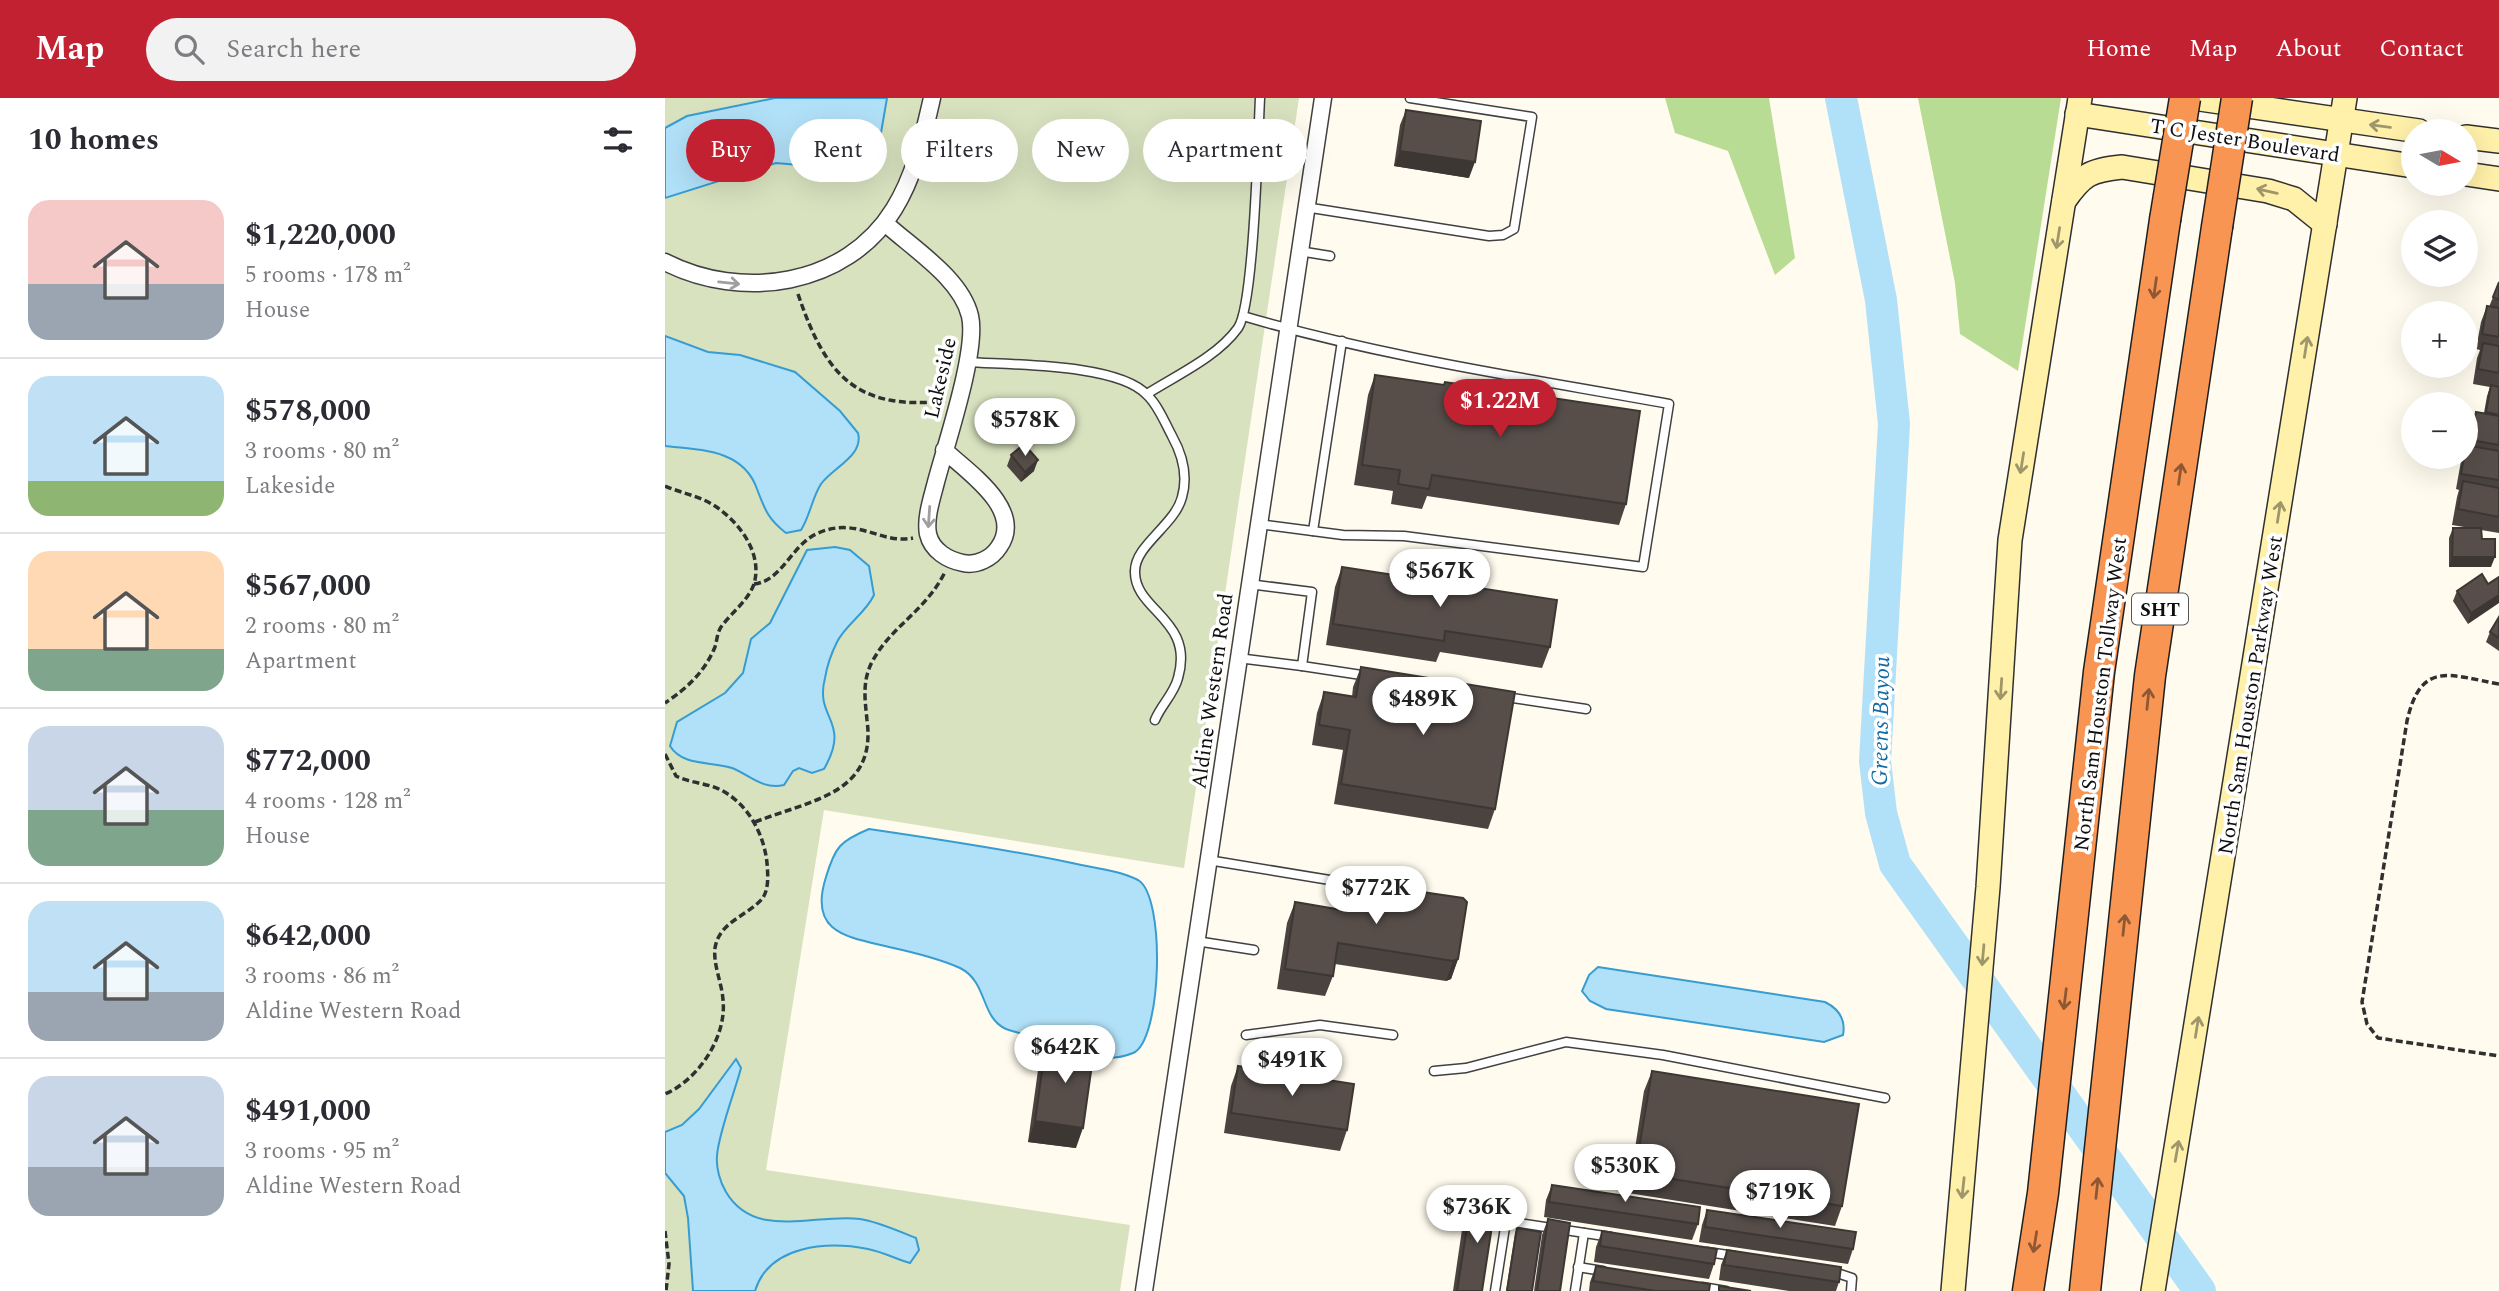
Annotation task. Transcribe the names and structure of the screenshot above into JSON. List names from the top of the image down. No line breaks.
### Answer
{"streets":{"highway":["SHT","North Sam Houston Tollway West"],"main road":["T C Jester Boulevard","North Sam Houston Parkway West"],"street":["Lakeside","Aldine Western Road"]},"crossings":[["T C Jester Boulevard","North Sam Houston Parkway West"]],"one_way":["North Sam Houston Parkway West"],"water":["Greens Bayou"],"north":"right","page":{"header":"Map","search":"Search here","nav":["Home","Map","About","Contact"],"heading":"10 homes","map_buttons":["+","−"],"chip":["Buy","Rent","Filters","New","Apartment"],"list":[{"name":"$1,220,000","note":"5 rooms · 178 m² · House"},{"name":"$578,000","note":"3 rooms · 80 m² · Lakeside"},{"name":"$567,000","note":"2 rooms · 80 m² · Apartment"},{"name":"$772,000","note":"4 rooms · 128 m² · House"},{"name":"$642,000","note":"3 rooms · 86 m² · Aldine Western Road"},{"name":"$491,000","note":"3 rooms · 95 m² · Aldine Western Road"}],"price":["$1.22M","$578K","$567K","$489K","$772K","$642K","$491K","$530K","$719K","$736K"]}}
